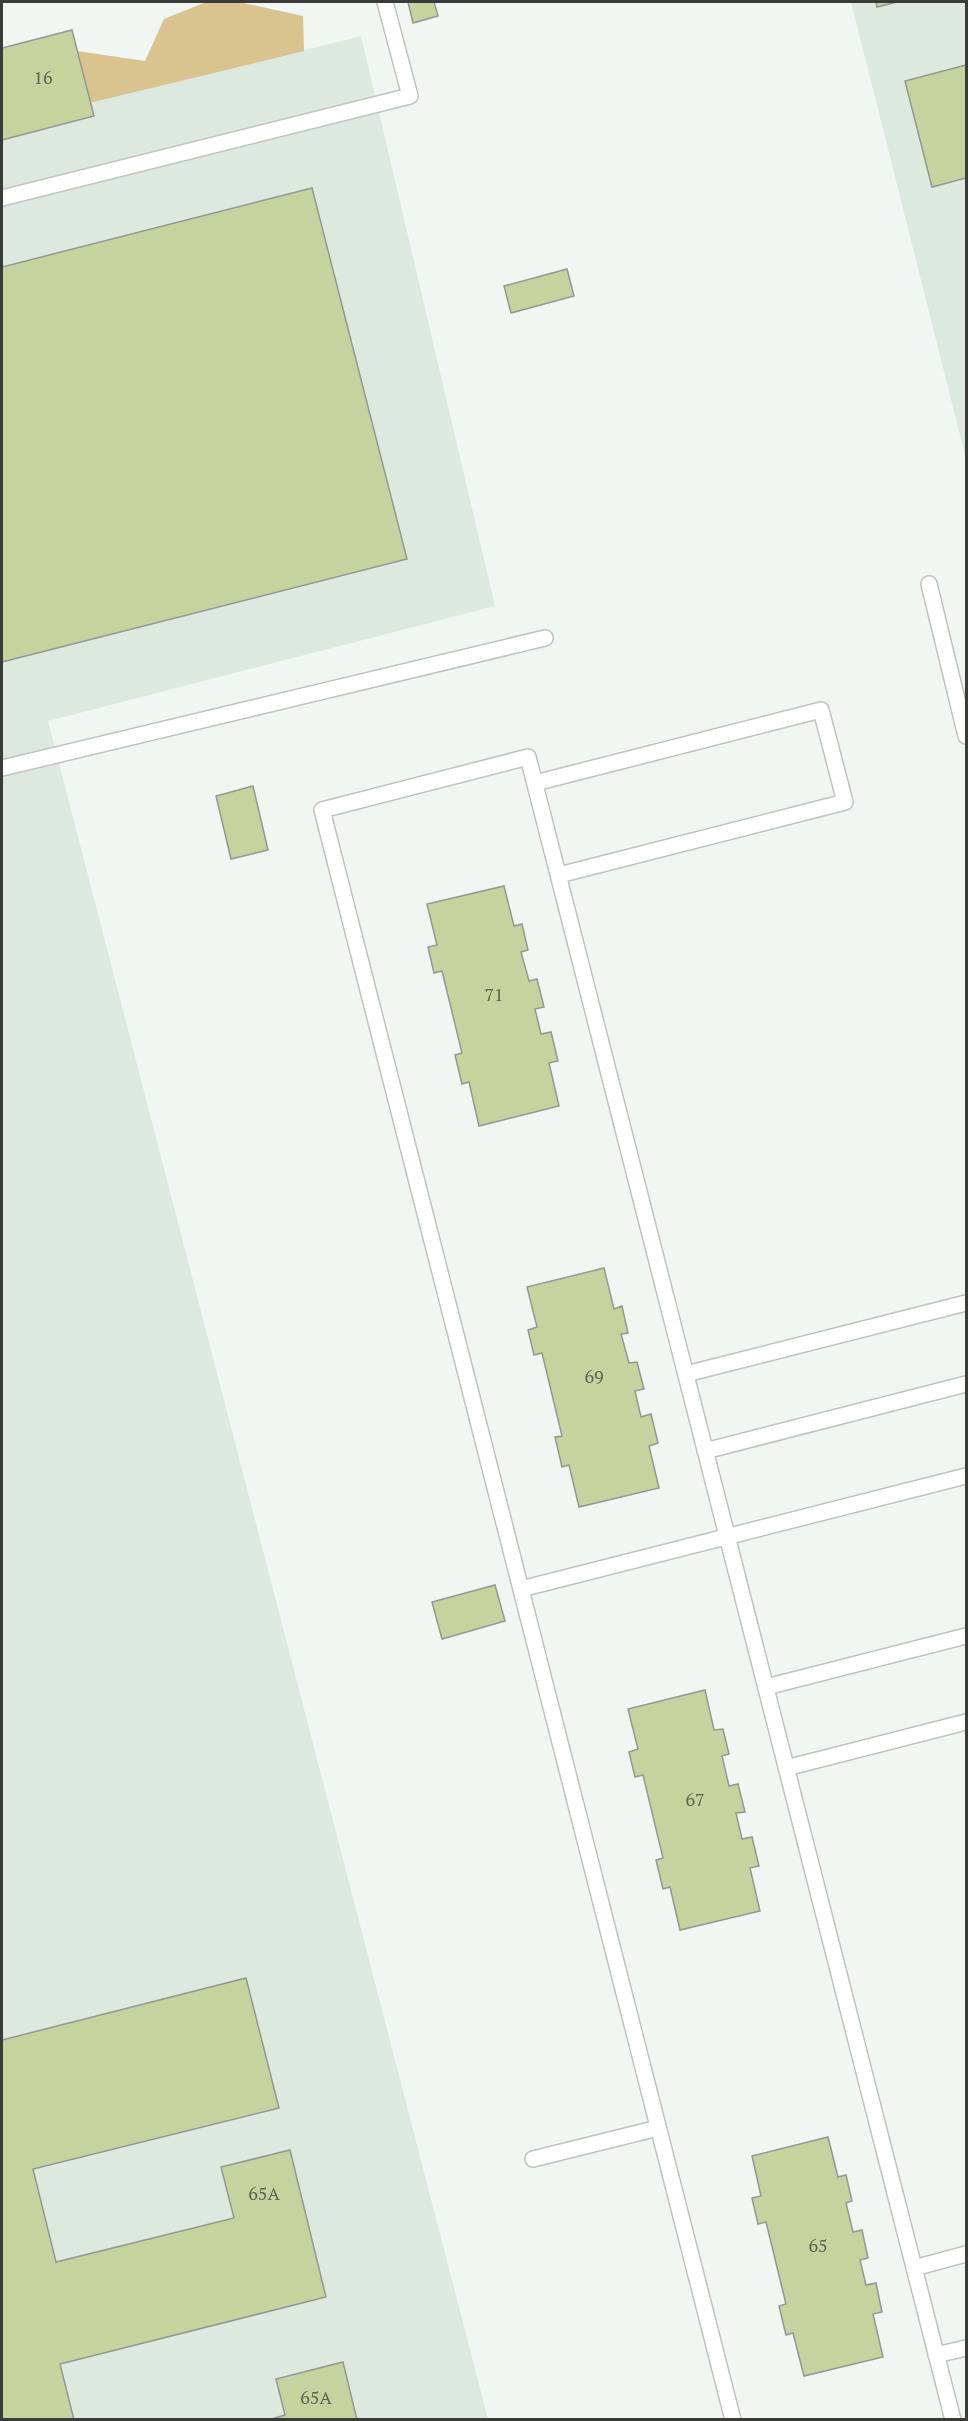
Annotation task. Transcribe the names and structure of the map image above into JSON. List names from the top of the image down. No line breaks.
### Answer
{"house_numbers":["16","71","69","67","65А","65","65А"]}
